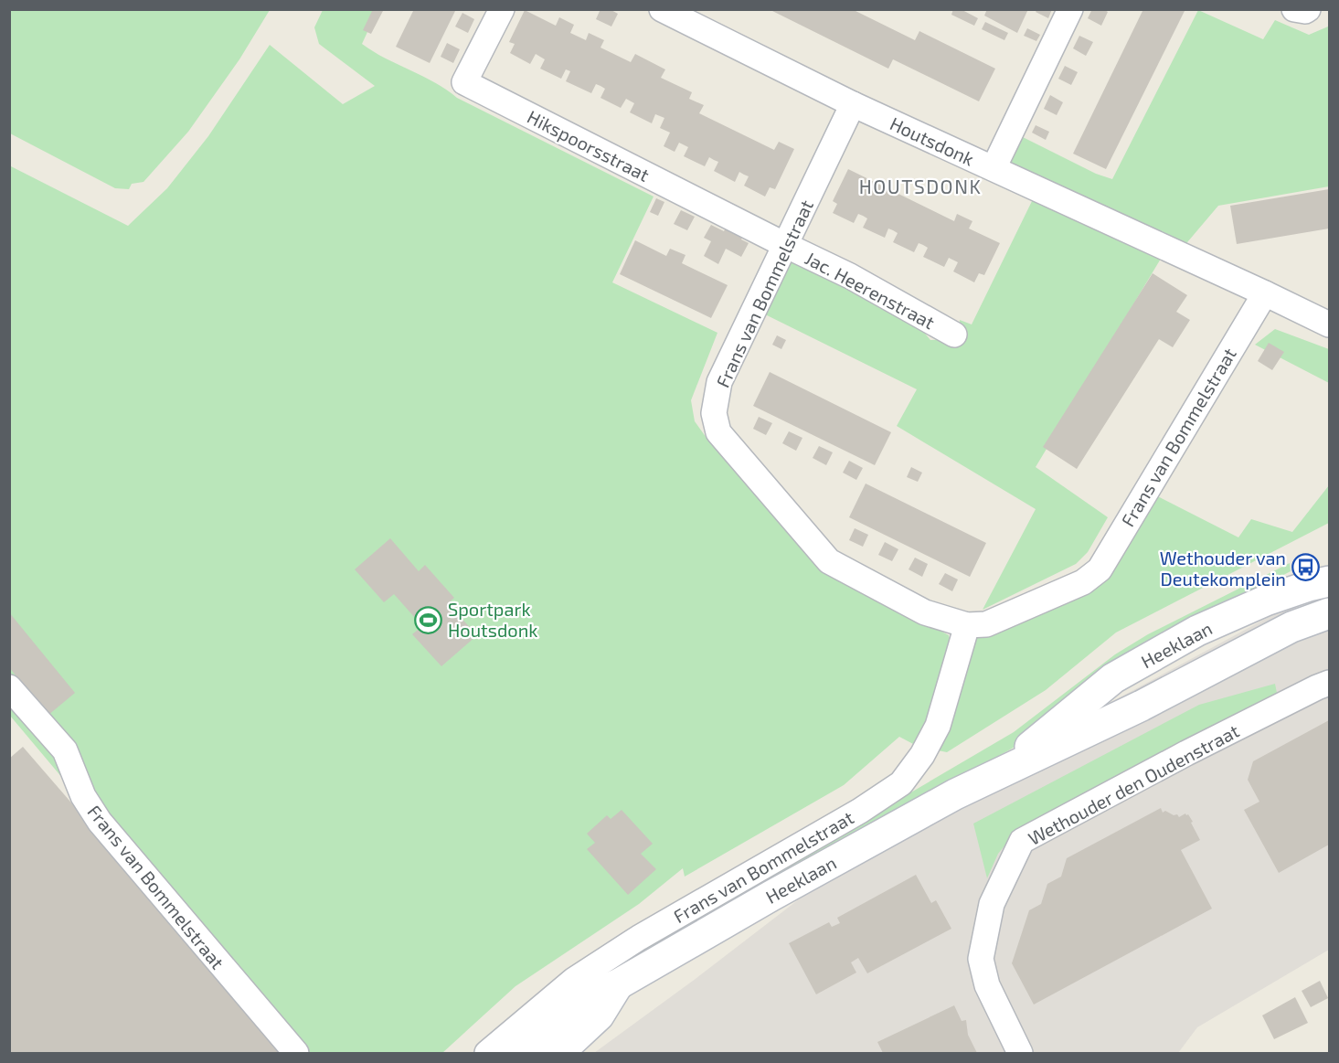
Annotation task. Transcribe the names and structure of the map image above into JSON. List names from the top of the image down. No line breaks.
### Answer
{"streets":{"main road":["Heeklaan"],"street":["Houtsdonk","Hikspoorsstraat","Jac. Heerenstraat","Frans van Bommelstraat","Wethouder den Oudenstraat"]},"crossings":[["Houtsdonk","Frans van Bommelstraat"],["Hikspoorsstraat","Jac. Heerenstraat"],["Hikspoorsstraat","Frans van Bommelstraat"],["Jac. Heerenstraat","Frans van Bommelstraat"]],"districts":["HOUTSDONK"],"places":{"bus stop":["Wethouder van Deutekomplein"],"sports":["Sportpark Houtsdonk"]}}
